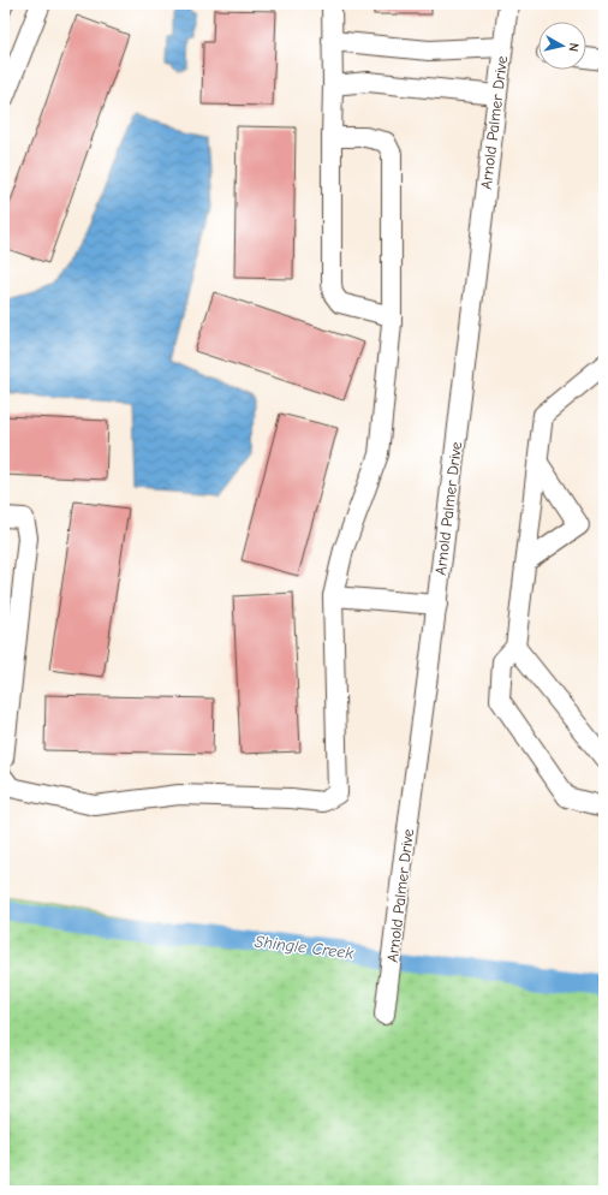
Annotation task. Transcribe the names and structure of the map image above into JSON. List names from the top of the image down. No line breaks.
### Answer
{"streets":{"street":["Arnold Palmer Drive"]},"water":["Shingle Creek"],"north":"right"}
